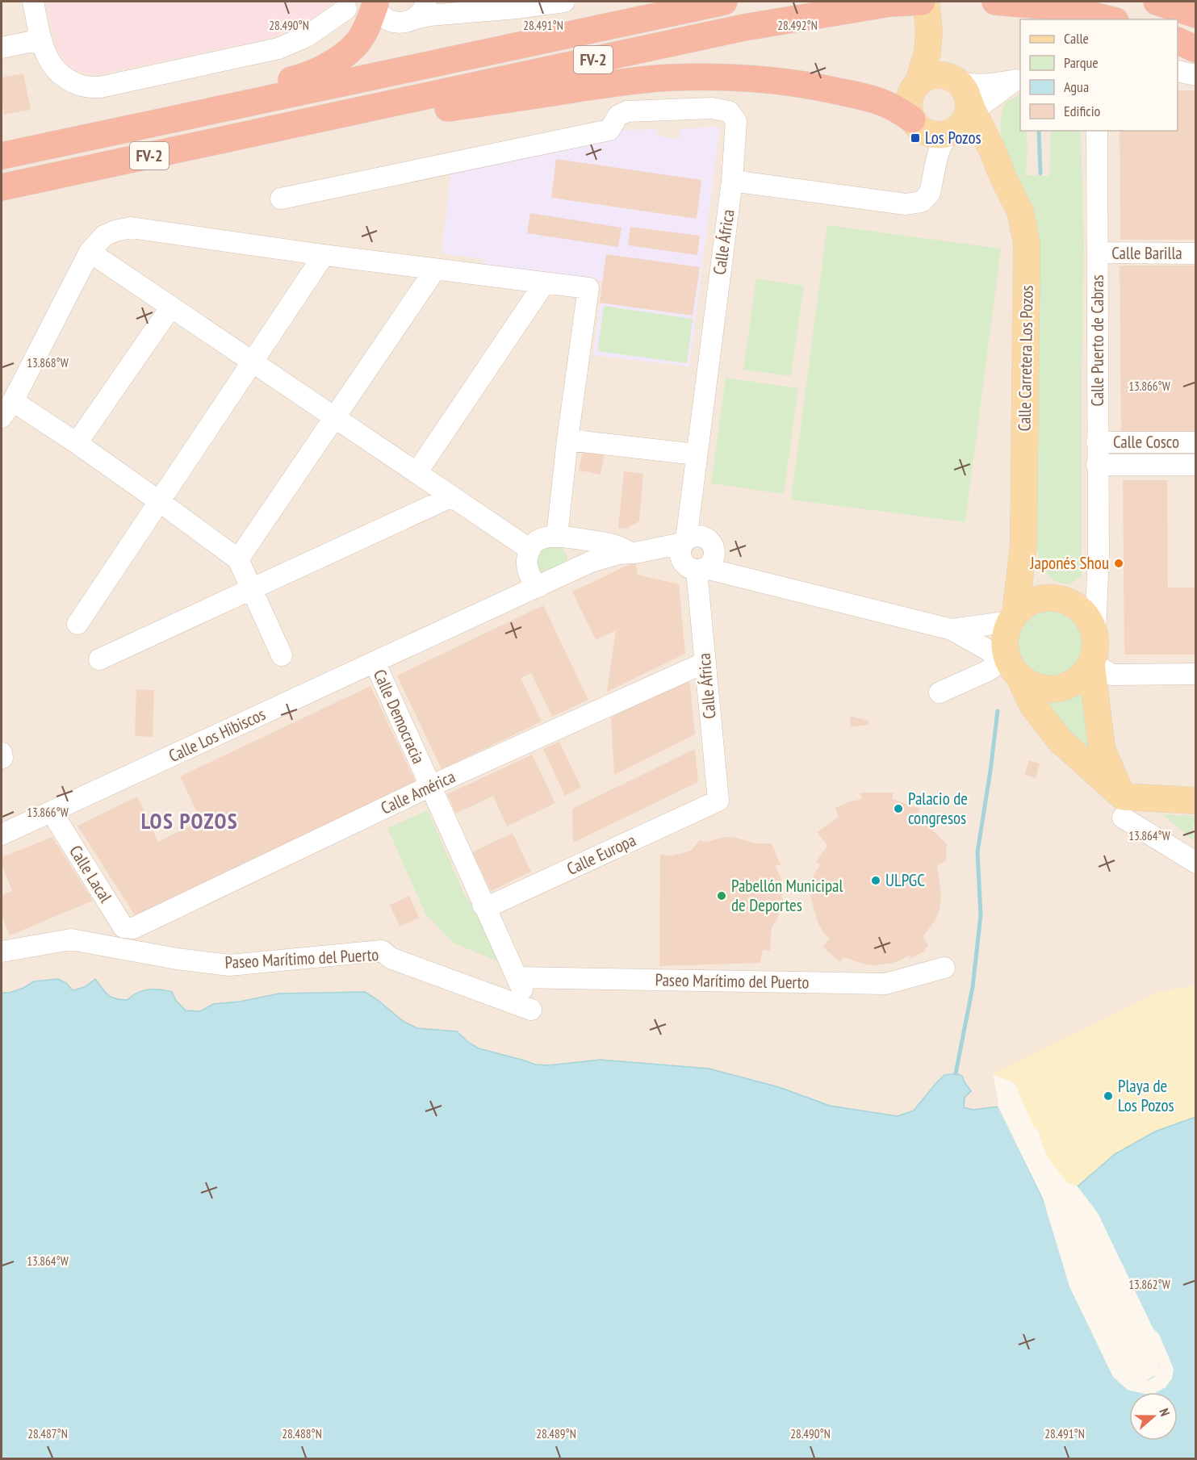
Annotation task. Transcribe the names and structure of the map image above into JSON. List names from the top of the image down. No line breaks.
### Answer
{"streets":{"highway":["FV-2"],"main road":["Calle Carretera Los Pozos"],"street":["Calle África","Calle Barilla","Calle Puerto de Cabras","Calle Cosco","Calle Democracia","Calle Los Hibiscos","Calle América","Calle Europa","Calle Lacal","Paseo Marítimo del Puerto"]},"crossings":[["Calle África","Calle América"],["Calle África","Calle Europa"],["Calle Barilla","Calle Puerto de Cabras"],["Calle Puerto de Cabras","Calle Carretera Los Pozos"],["Calle Puerto de Cabras","Calle Cosco"],["Calle Democracia","Calle Los Hibiscos"],["Calle Democracia","Calle América"],["Calle Democracia","Calle Europa"],["Calle Democracia","Paseo Marítimo del Puerto"],["Calle Los Hibiscos","Calle Lacal"],["Calle América","Calle Lacal"],["Calle Europa","Paseo Marítimo del Puerto"]],"districts":["LOS POZOS"],"places":{"transit":["Los Pozos"],"other":["Japonés Shou","Palacio de congresos","ULPGC","Pabellón Municipal de Deportes","Playa de Los Pozos"]},"legend":["Calle","Parque","Agua","Edificio"],"north":"right","coordinates":["28.490°N","28.491°N","28.492°N","13.868°W","13.866°W","13.864°W","13.862°W","28.487°N","28.488°N","28.489°N"]}
